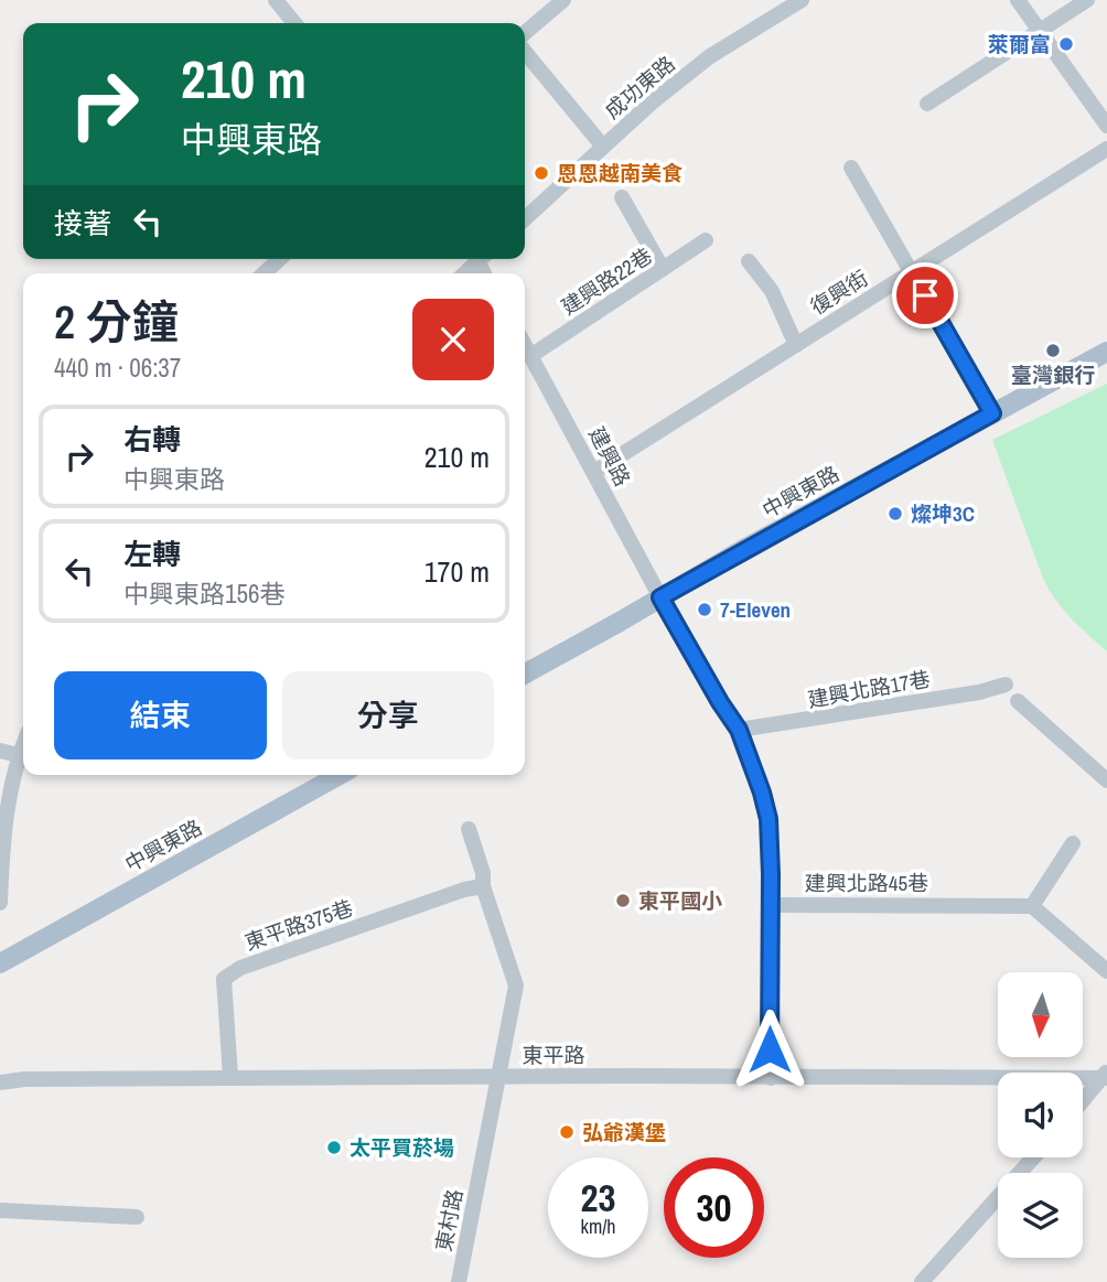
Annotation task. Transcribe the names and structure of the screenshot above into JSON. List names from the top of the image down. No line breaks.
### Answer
{"streets":{"main road":["中興東路"],"street":["成功東路","建興路22巷","復興街","建興路","建興北路17巷","建興北路45巷","東平路375巷","東平路","東村路"]},"crossings":[["建興路22巷","建興路"],["復興街","建興路"],["建興路","中興東路"],["建興路","建興北路17巷"],["建興路","建興北路45巷"],["建興路","東平路"],["東平路375巷","東平路"],["東平路","東村路"]],"places":["萊爾富","恩恩越南美食","臺灣銀行","燦坤3C","7-Eleven","東平國小","弘爺漢堡","太平買菸場"],"north":"bottom","page":{"turn":["210 m","中興東路"],"then":"接著","heading":["2 分鐘","440 m · 06:37"],"list":[{"name":"右轉","note":"中興東路","value":"210 m"},{"name":"左轉","note":"中興東路156巷","value":"170 m"}],"buttons":["結束","分享"],"speed":"23 km/h","limit":"30"}}
